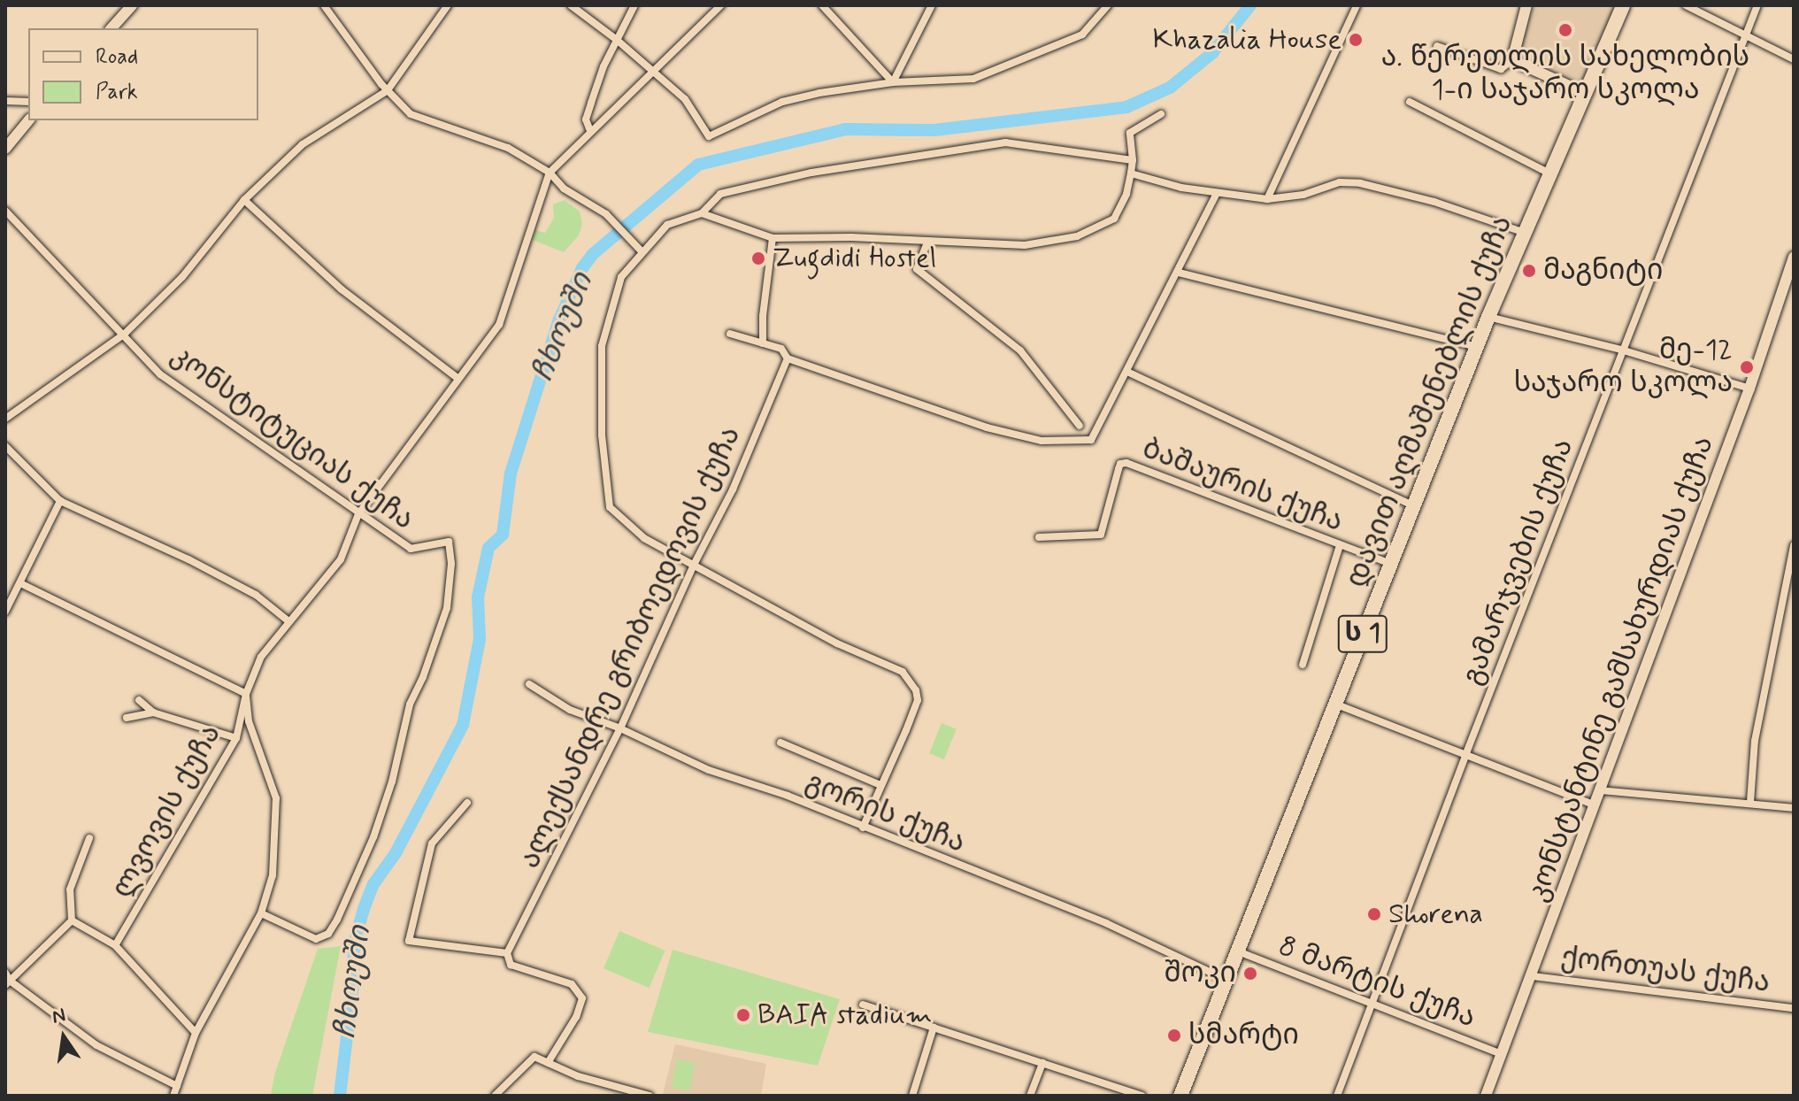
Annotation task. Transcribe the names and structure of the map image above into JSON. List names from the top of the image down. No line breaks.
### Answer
{"streets":{"highway":["დავით აღმაშენებლის ქუჩა","ს 1"],"main road":["კონსტანტინე გამსახურდიას ქუჩა"],"street":["კონსტიტუციას ქუჩა","ბაშაურის ქუჩა","გამარჯვების ქუჩა","ალექსანდრე გრიბოედოვის ქუჩა","ლვოვის ქუჩა","გორის ქუჩა","ქორთუას ქუჩა","8 მარტის ქუჩა"]},"crossings":[["დავით აღმაშენებლის ქუჩა","ბაშაურის ქუჩა"],["დავით აღმაშენებლის ქუჩა","გორის ქუჩა"],["დავით აღმაშენებლის ქუჩა","8 მარტის ქუჩა"],["კონსტიტუციას ქუჩა","ლვოვის ქუჩა"],["გამარჯვების ქუჩა","8 მარტის ქუჩა"],["ალექსანდრე გრიბოედოვის ქუჩა","გორის ქუჩა"],["კონსტანტინე გამსახურდიას ქუჩა","ქორთუას ქუჩა"],["კონსტანტინე გამსახურდიას ქუჩა","8 მარტის ქუჩა"]],"water":["ჩხოუში"],"places":["ა. წერეთლის სახელობის 1-ი საჯარო სკოლა","Khazalia House","Zugdidi Hostel","მაგნიტი","მე-12 საჯარო სკოლა","Shorena","შოკი","BAIA stadium","სმარტი"],"legend":["Road","Park"],"north":"top"}
